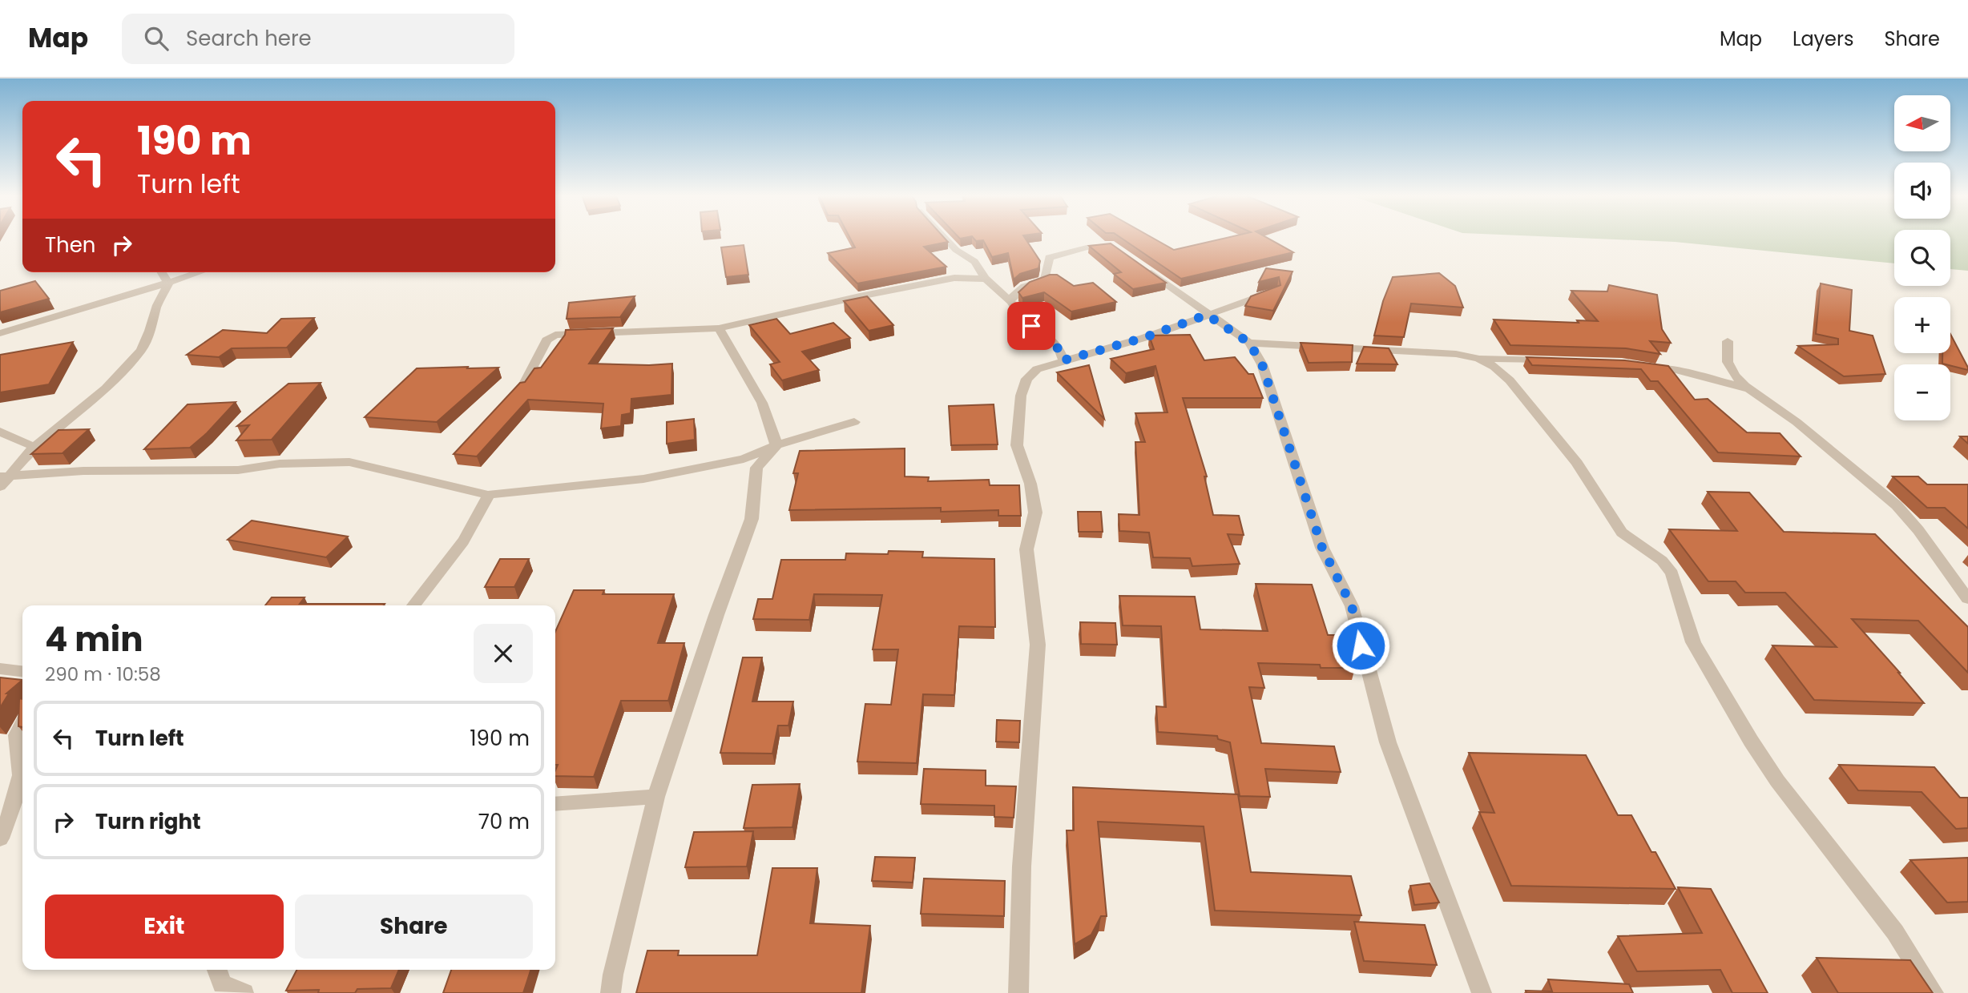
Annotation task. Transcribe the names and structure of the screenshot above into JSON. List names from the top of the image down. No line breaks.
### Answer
{"north":"left","page":{"header":"Map","search":"Search here","nav":["Map","Layers","Share"],"map_buttons":["+","−"],"turn":["190 m","Turn left"],"then":"Then","heading":["4 min","290 m · 10:58"],"list":[{"name":"Turn left","value":"190 m"},{"name":"Turn right","value":"70 m"}],"buttons":["Exit","Share"]}}
